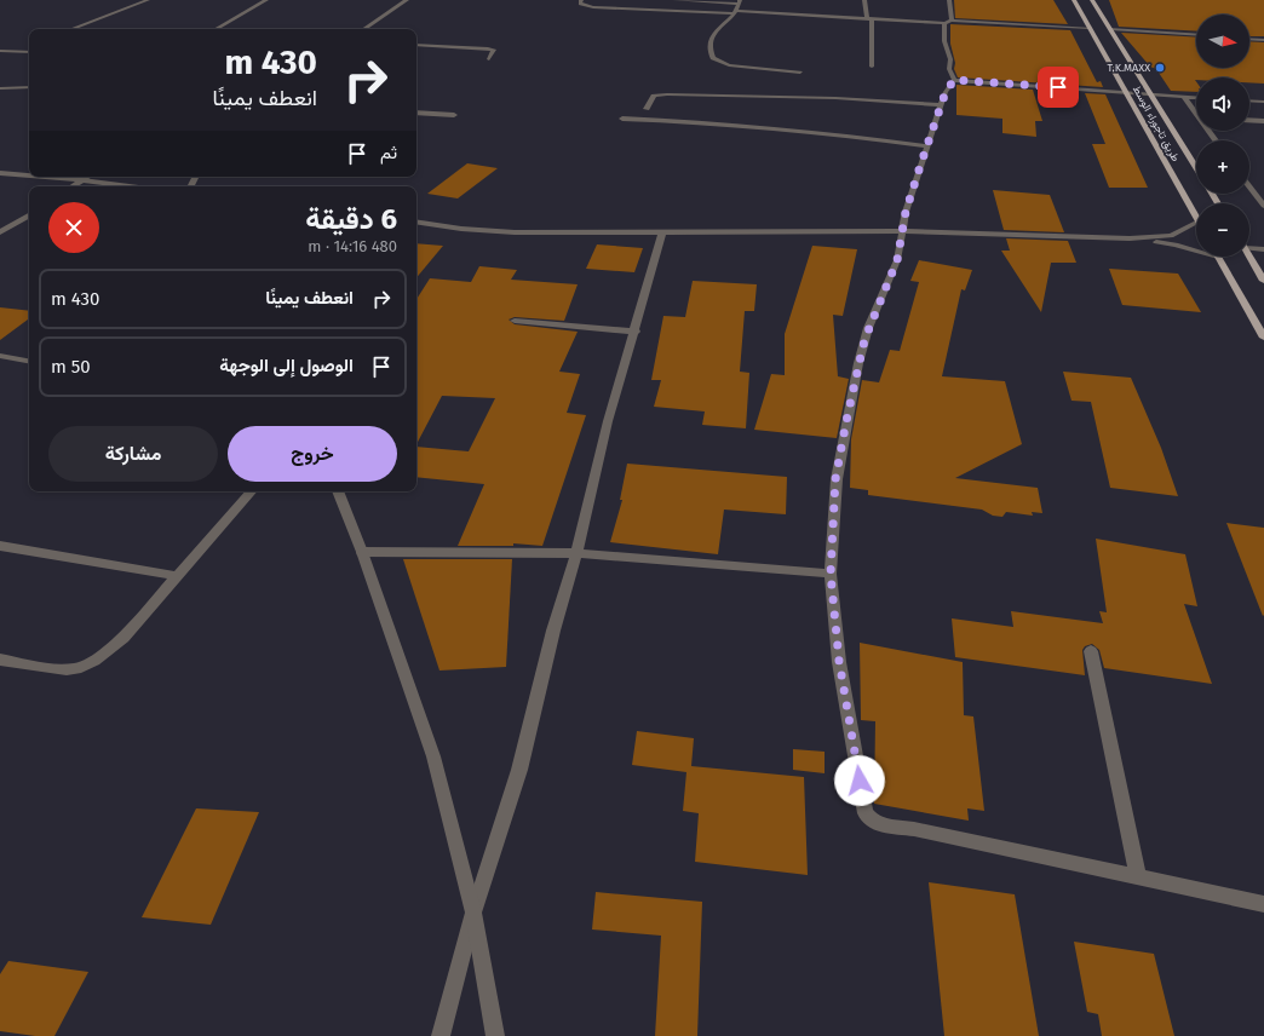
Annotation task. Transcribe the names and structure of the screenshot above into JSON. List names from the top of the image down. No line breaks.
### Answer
{"streets":{"main road":["طريق تاجوراء الوسط"]},"places":["T.K.MAXX"],"north":"right","page":{"map_buttons":["+","−"],"turn":["430 m","انعطف يمينًا"],"then":"ثم","heading":["6 دقيقة","480 m · 14:16"],"list":[{"name":"انعطف يمينًا","value":"430 m"},{"name":"الوصول إلى الوجهة","value":"50 m"}],"buttons":["خروج","مشاركة"]}}
